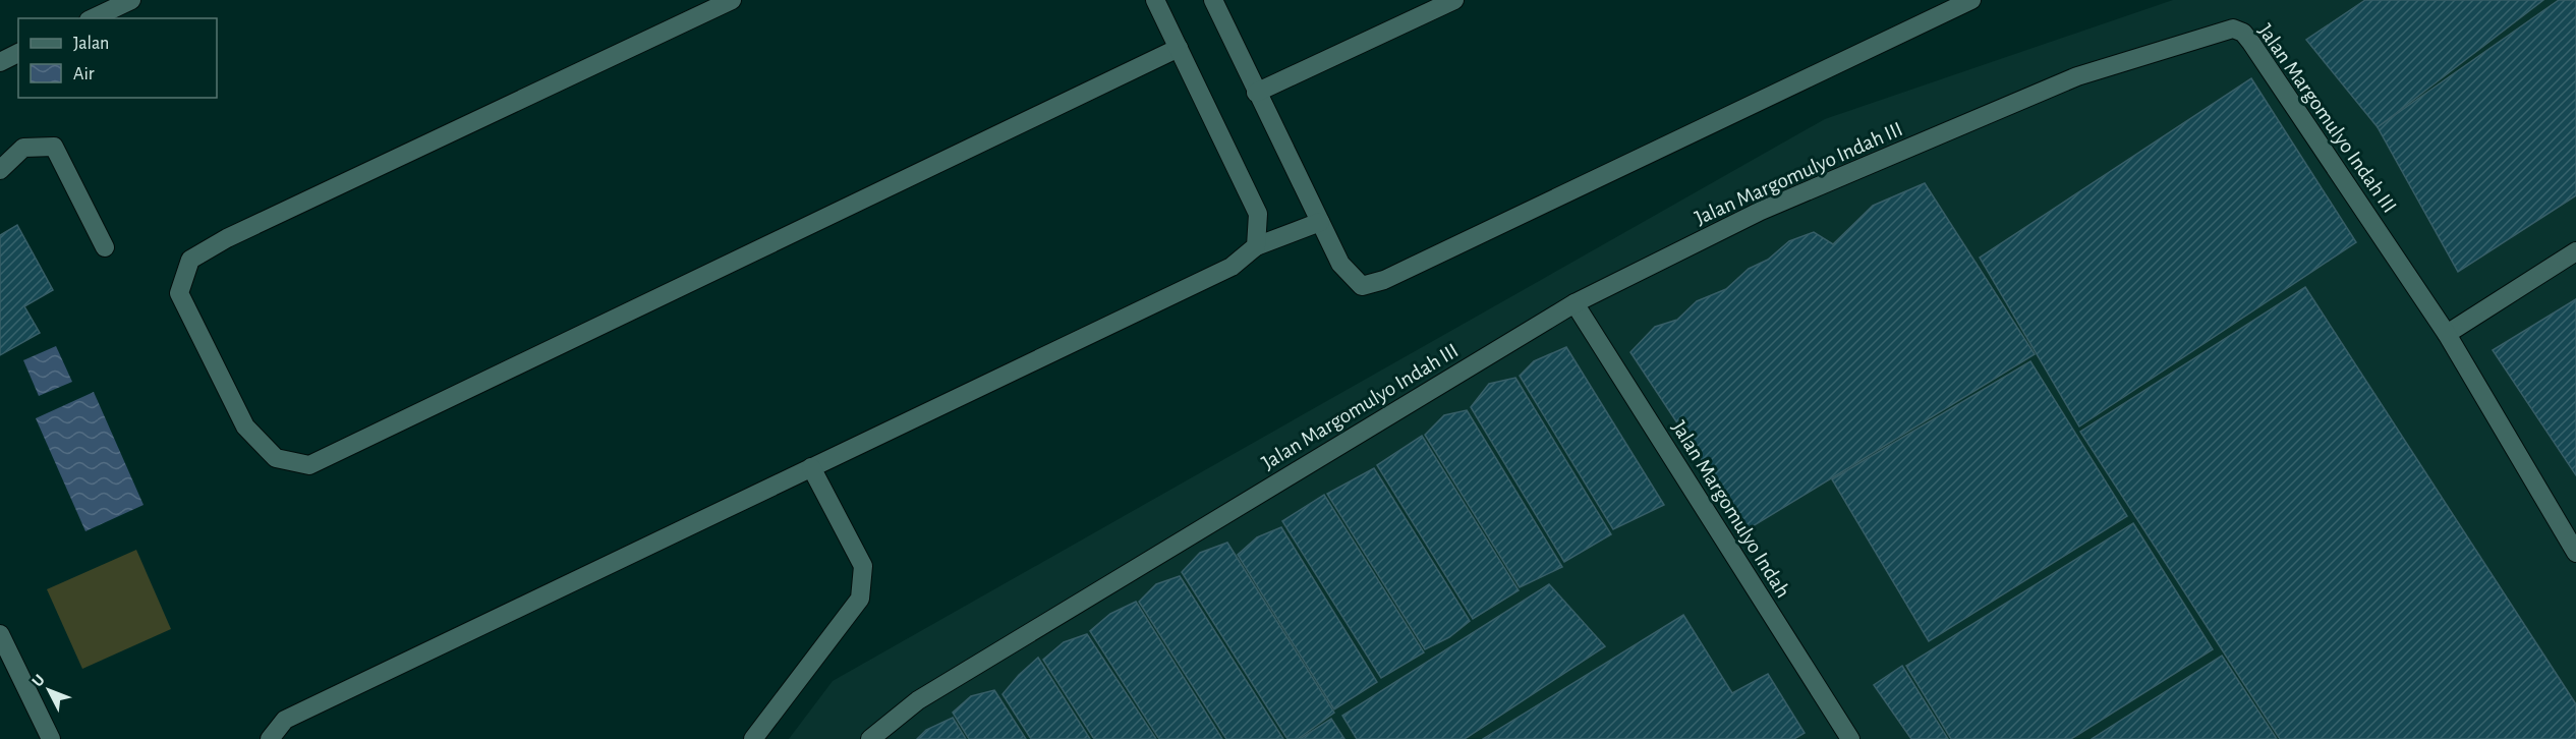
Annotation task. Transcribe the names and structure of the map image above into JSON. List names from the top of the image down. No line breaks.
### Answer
{"streets":{"street":["Jalan Margomulyo Indah III","Jalan Margomulyo Indah"]},"crossings":[["Jalan Margomulyo Indah III","Jalan Margomulyo Indah"]],"legend":["Jalan","Air"],"north":"top left"}
